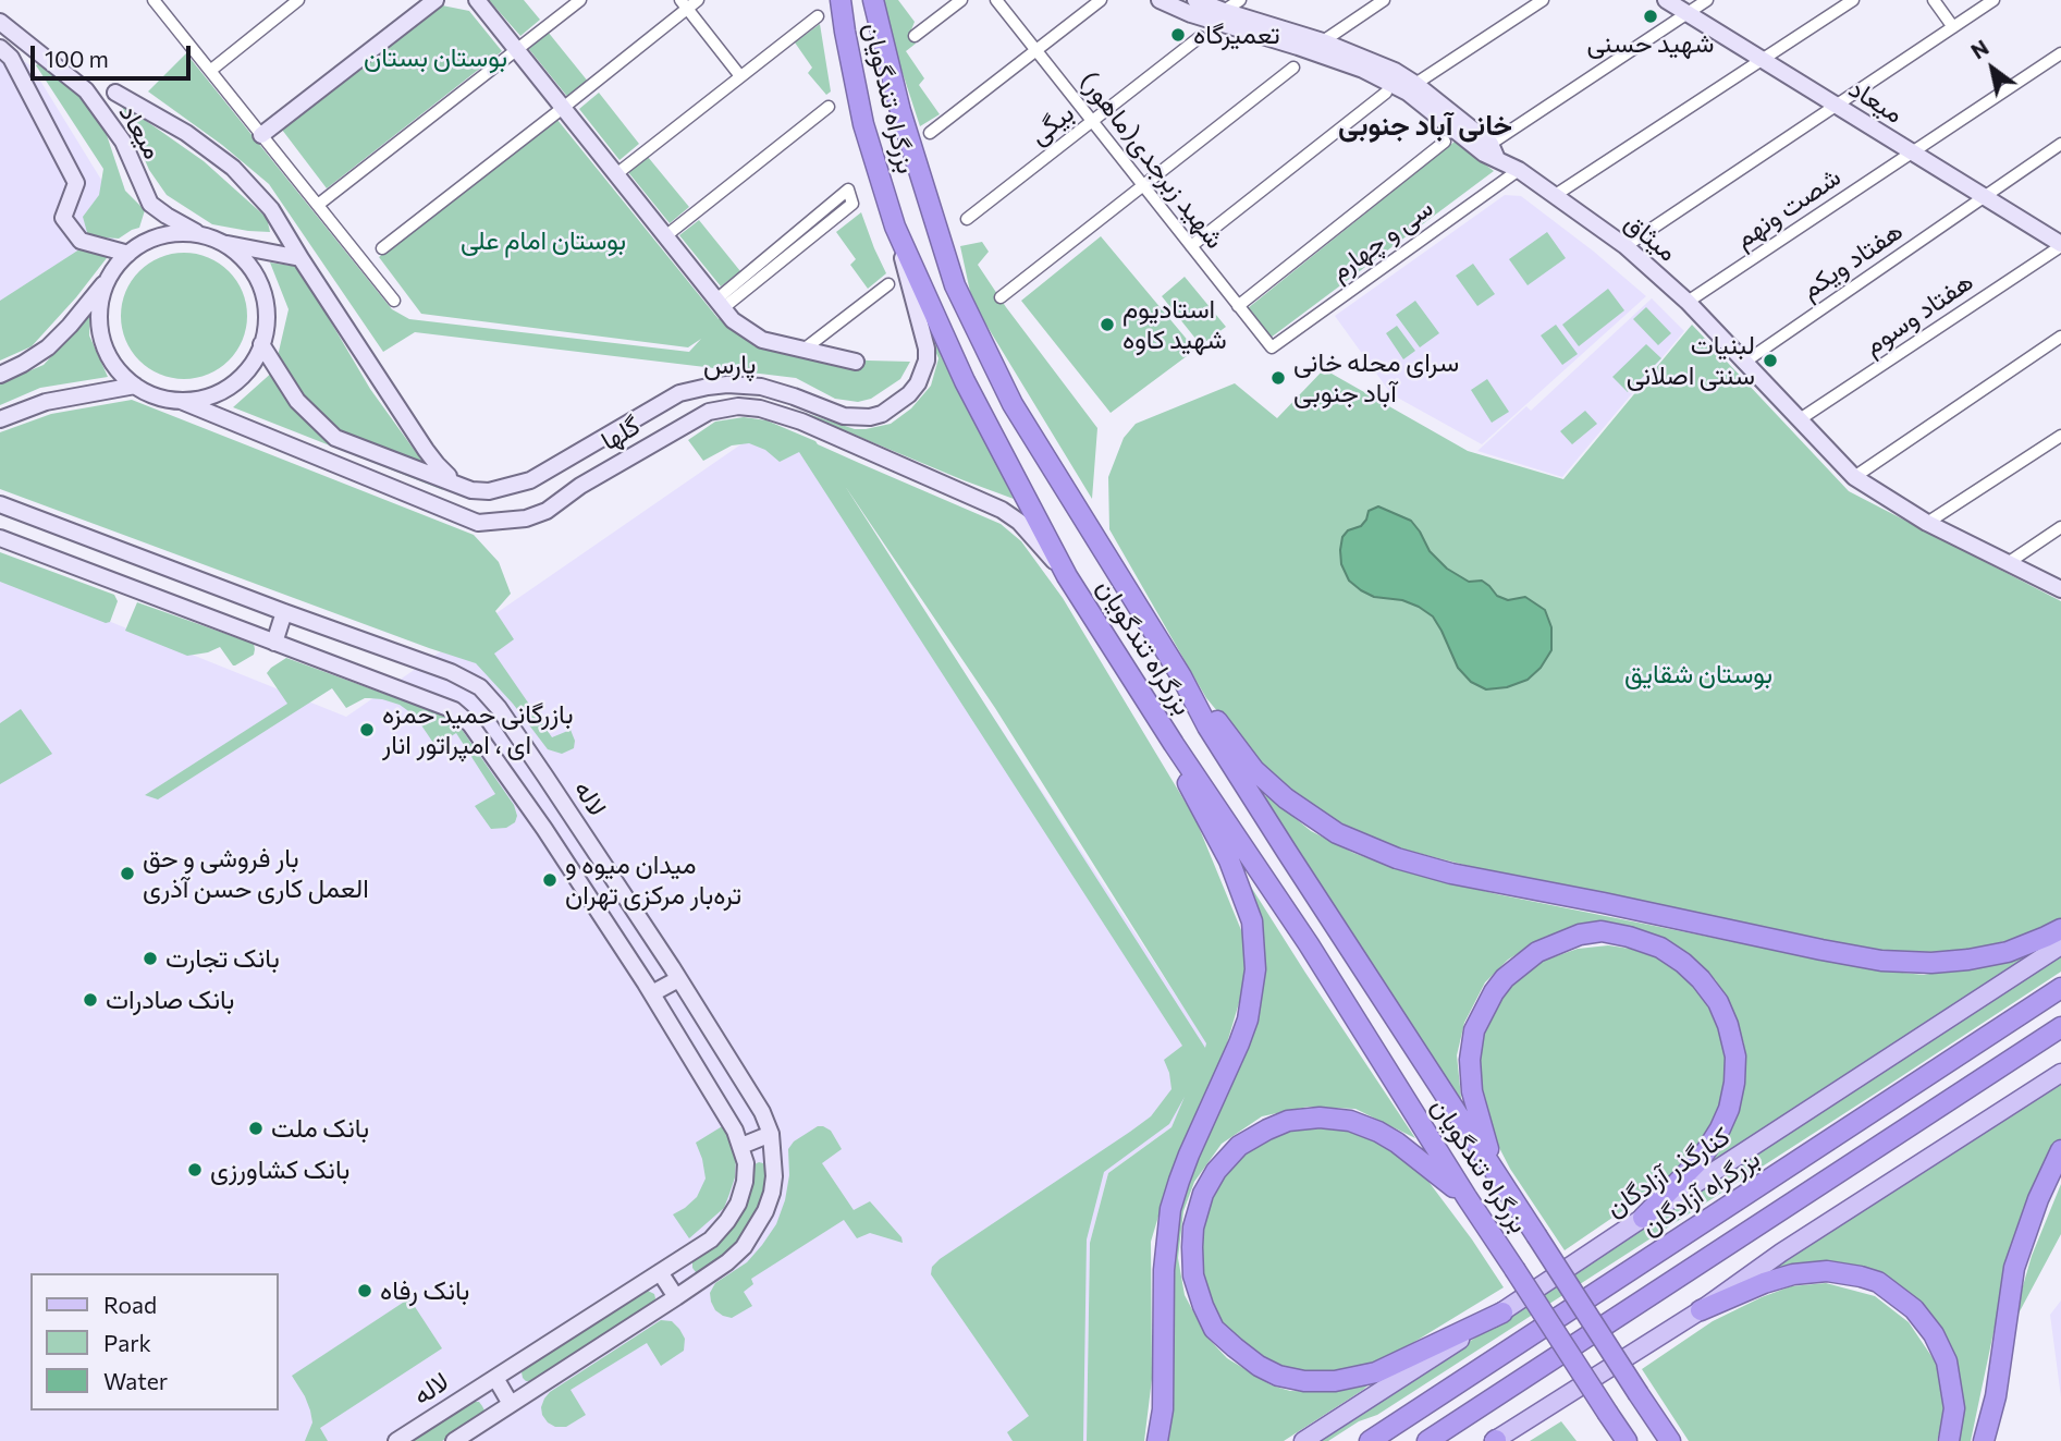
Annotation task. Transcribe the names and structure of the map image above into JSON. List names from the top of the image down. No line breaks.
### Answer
{"streets":{"highway":["بزرگراه تندگویان","بزرگراه آزادگان"],"main road":["کنارگذر آزادگان"],"street":["میعاد","بیگی","شهید زبرجدی(ماهور)","شصت ونهم","میثاق","سی و چهارم","هفتاد ویکم","هفتاد وسوم","پارس","گلها","لاله"]},"crossings":[["بزرگراه تندگویان","پارس"],["بزرگراه تندگویان","گلها"],["میعاد","شصت ونهم"],["میعاد","هفتاد ویکم"],["میعاد","هفتاد وسوم"],["میعاد","پارس"],["میعاد","گلها"],["بیگی","شهید زبرجدی(ماهور)"],["شهید زبرجدی(ماهور)","سی و چهارم"],["شصت ونهم","میثاق"],["میثاق","سی و چهارم"],["میثاق","هفتاد ویکم"],["میثاق","هفتاد وسوم"],["پارس","گلها"]],"districts":["خانی آباد جنوبی"],"parks":["بوستان بستان","بوستان امام علی","بوستان شقایق"],"places":["شهید حسنی","تعمیرگاه","استادیوم شهید کاوه","لبنیات سنتی اصلانی","سرای محله خانی آباد جنوبی","بازرگانی حمید حمزه ای ، امپراتور انار","بار فروشی و حق العمل کاری حسن آذری","میدان میوه و تره‌بار مرکزی تهران","بانک تجارت","بانک صادرات","بانک ملت","بانک کشاورزی","بانک رفاه"],"legend":["Road","Park","Water"],"scale_bar":"100 m","north":"top left"}
